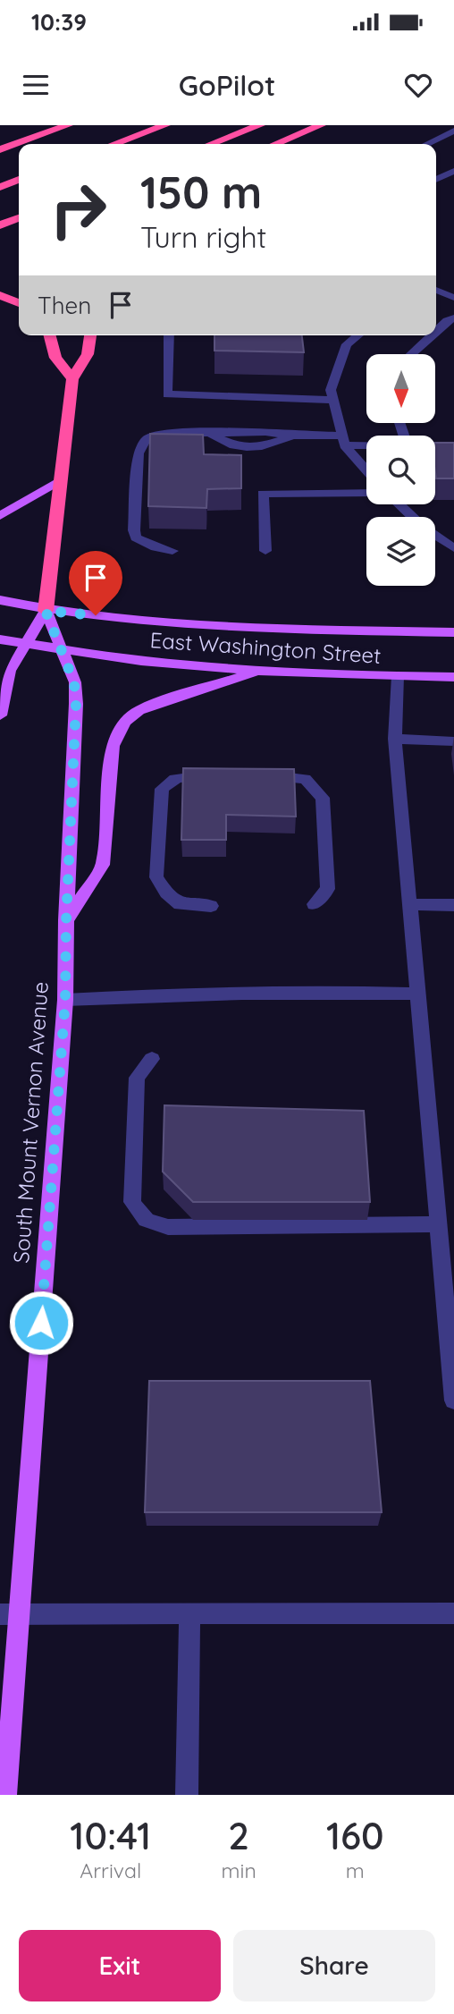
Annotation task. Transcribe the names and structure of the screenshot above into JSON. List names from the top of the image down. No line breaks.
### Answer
{"streets":{"main road":["East Washington Street","South Mount Vernon Avenue"]},"crossings":[["East Washington Street","South Mount Vernon Avenue"]],"north":"bottom","page":{"status":"10:39","header":"GoPilot","turn":["150 m","Turn right"],"then":"Then","eta":["10:41","Arrival","2","min","160","m"],"buttons":["Exit","Share"]}}
